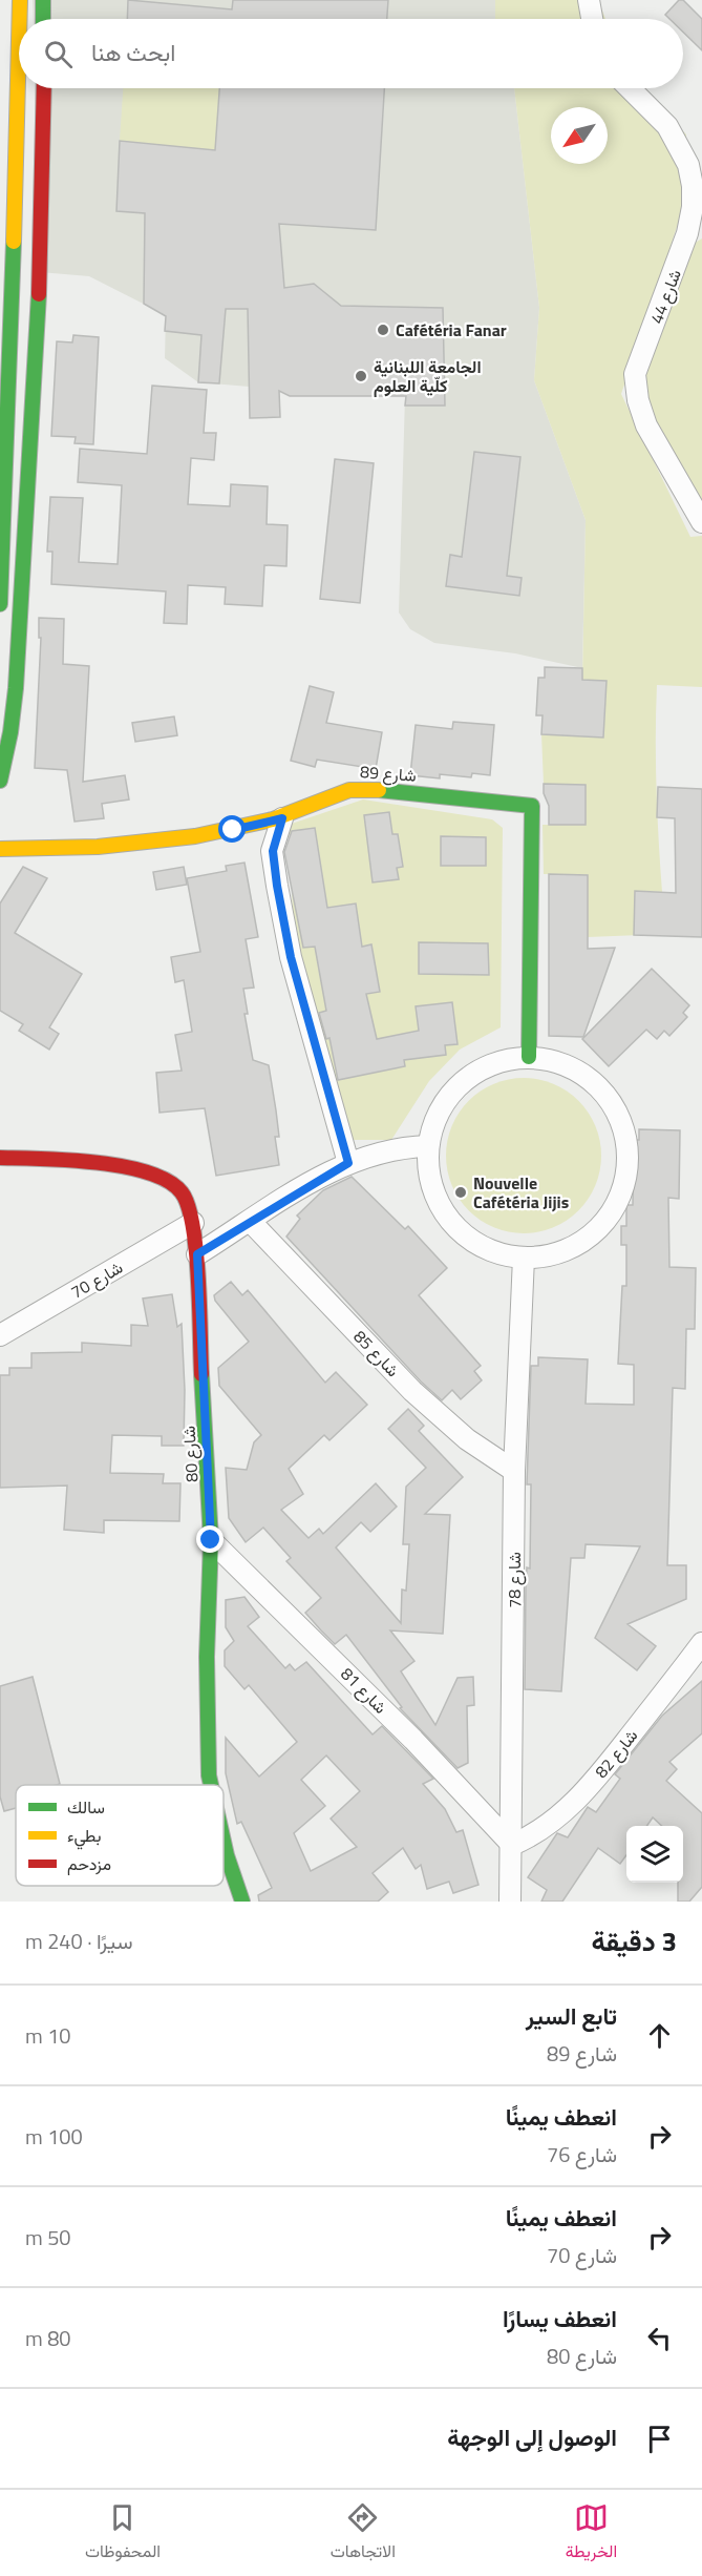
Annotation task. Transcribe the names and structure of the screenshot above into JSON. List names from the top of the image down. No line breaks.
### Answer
{"streets":{"street":["شارع 44","شارع 89","شارع 70","شارع 85","شارع 80","شارع 78","شارع 81","شارع 82"]},"crossings":[["شارع 89","شارع 78"],["شارع 70","شارع 80"],["شارع 85","شارع 78"],["شارع 80","شارع 81"],["شارع 78","شارع 81"],["شارع 78","شارع 82"],["شارع 81","شارع 82"]],"places":["Cafétéria Fanar","الجامعة اللبنانية كلّية العلوم","Nouvelle Cafétéria Jijis"],"legend":["سالك","بطيء","مزدحم"],"north":"bottom left","page":{"search":"ابحث هنا","heading":["3 دقيقة","سيرًا · 240 m"],"list":[["تابع السير","شارع 89","10 m"],["انعطف يمينًا","شارع 76","100 m"],["انعطف يمينًا","شارع 70","50 m"],["انعطف يسارًا","شارع 80","80 m"],"الوصول إلى الوجهة"],"nav":["الخريطة","الاتجاهات","المحفوظات"]}}
